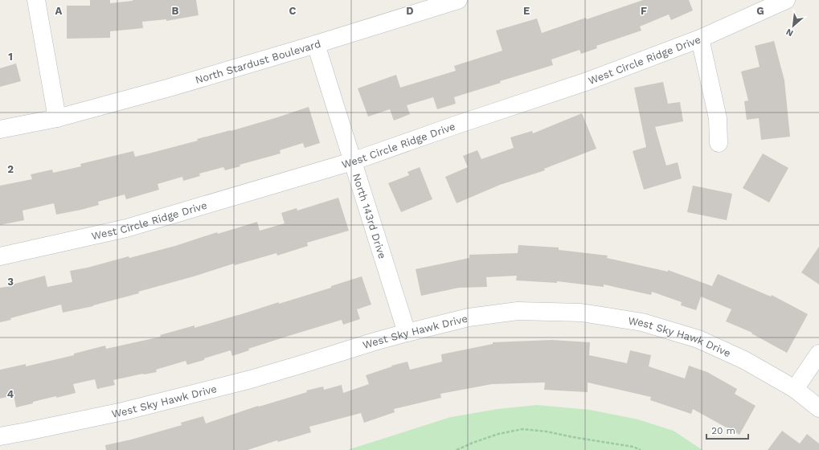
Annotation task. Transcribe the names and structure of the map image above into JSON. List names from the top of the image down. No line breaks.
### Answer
{"streets":{"street":["West Circle Ridge Drive","North Stardust Boulevard","North 143rd Drive","West Sky Hawk Drive"]},"crossings":[["West Circle Ridge Drive","North 143rd Drive"],["North Stardust Boulevard","North 143rd Drive"],["North 143rd Drive","West Sky Hawk Drive"]],"scale_bar":"20 m","north":"bottom left","grid":{"columns":["A","B","C","D","E","F","G"],"rows":["1","2","3","4"]}}
